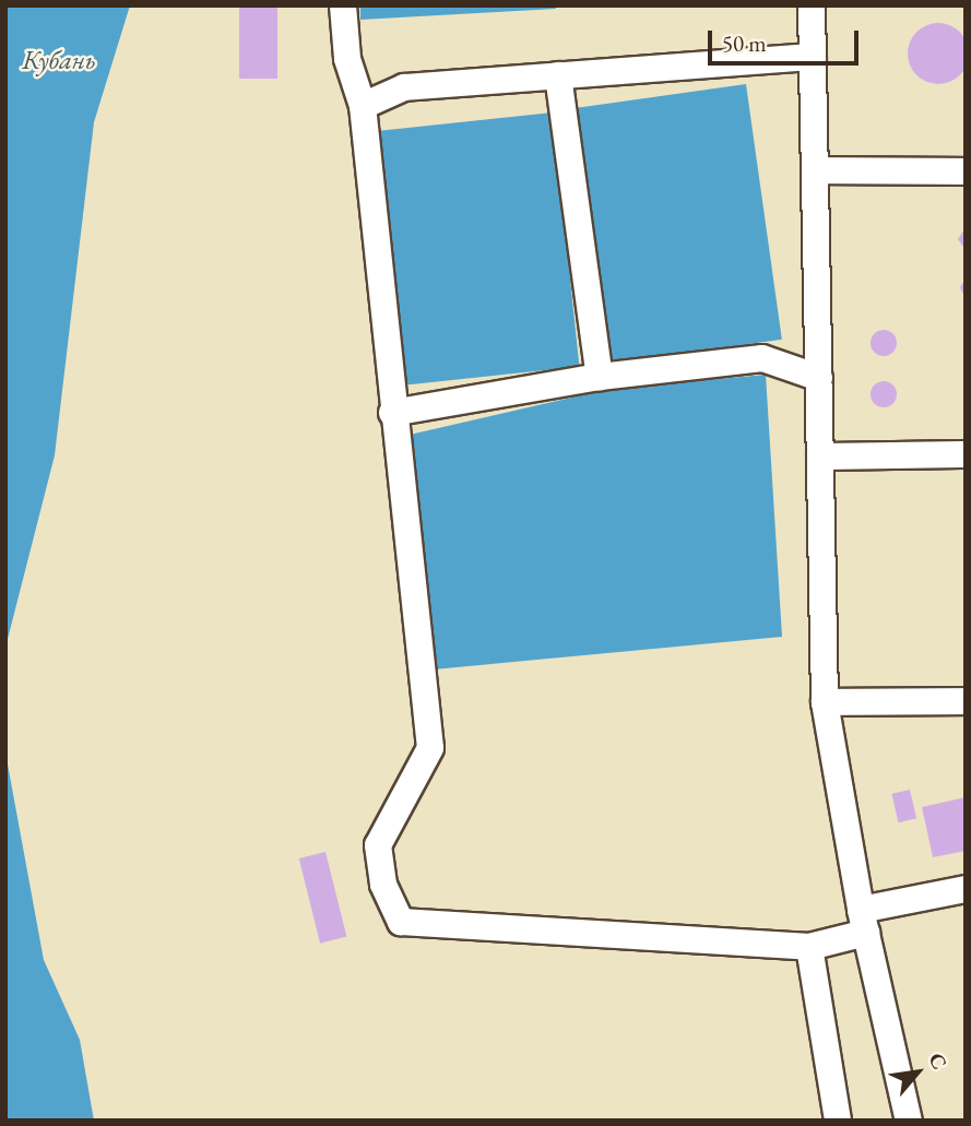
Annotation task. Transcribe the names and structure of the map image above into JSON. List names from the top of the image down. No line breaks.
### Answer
{"water":["Кубань"],"scale_bar":"50 m","north":"top right"}
